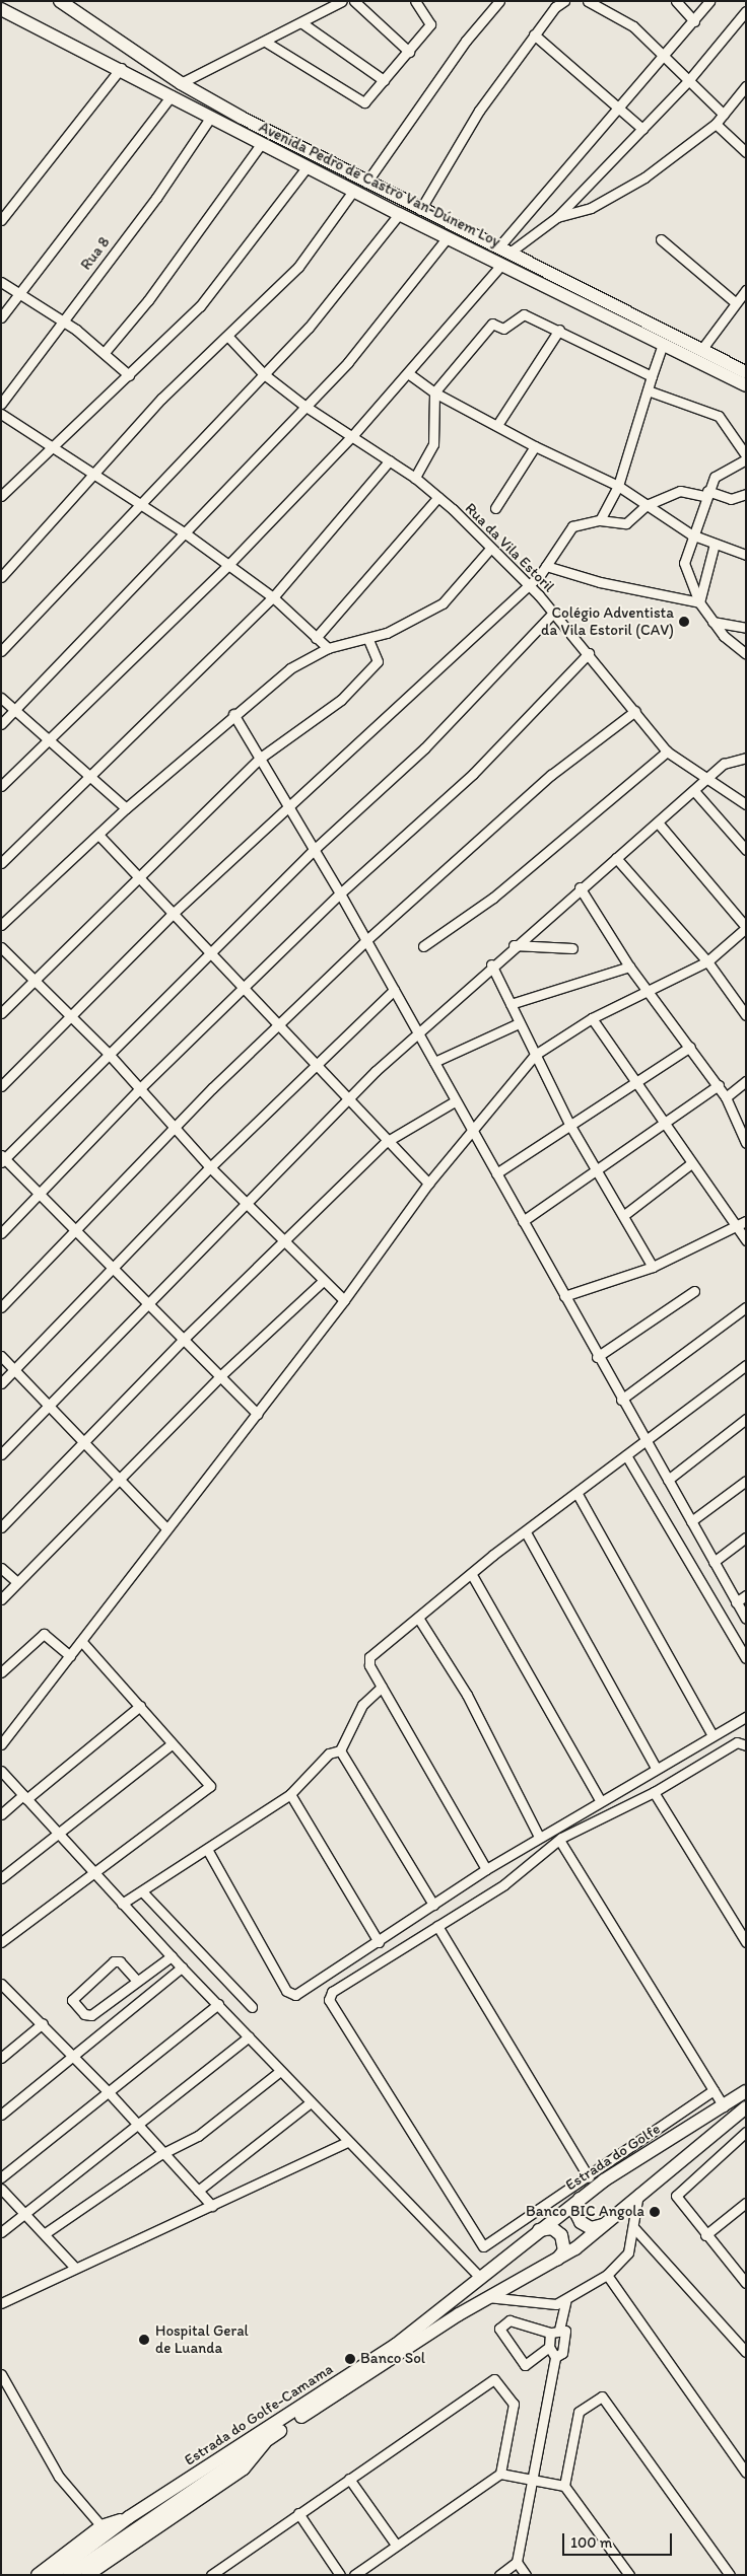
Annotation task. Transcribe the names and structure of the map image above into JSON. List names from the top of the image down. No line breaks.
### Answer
{"streets":{"highway":["Avenida Pedro de Castro Van-Dúnem Loy","Estrada do Golfe","Estrada do Golfe-Camama"],"street":["Rua 8","Rua da Vila Estoril"]},"crossings":[["Avenida Pedro de Castro Van-Dúnem Loy","Rua 8"],["Estrada do Golfe","Estrada do Golfe-Camama"]],"places":["Colégio Adventista da Vila Estoril (CAV)","Banco BIC Angola","Hospital Geral de Luanda","Banco Sol"],"scale_bar":"100 m"}
